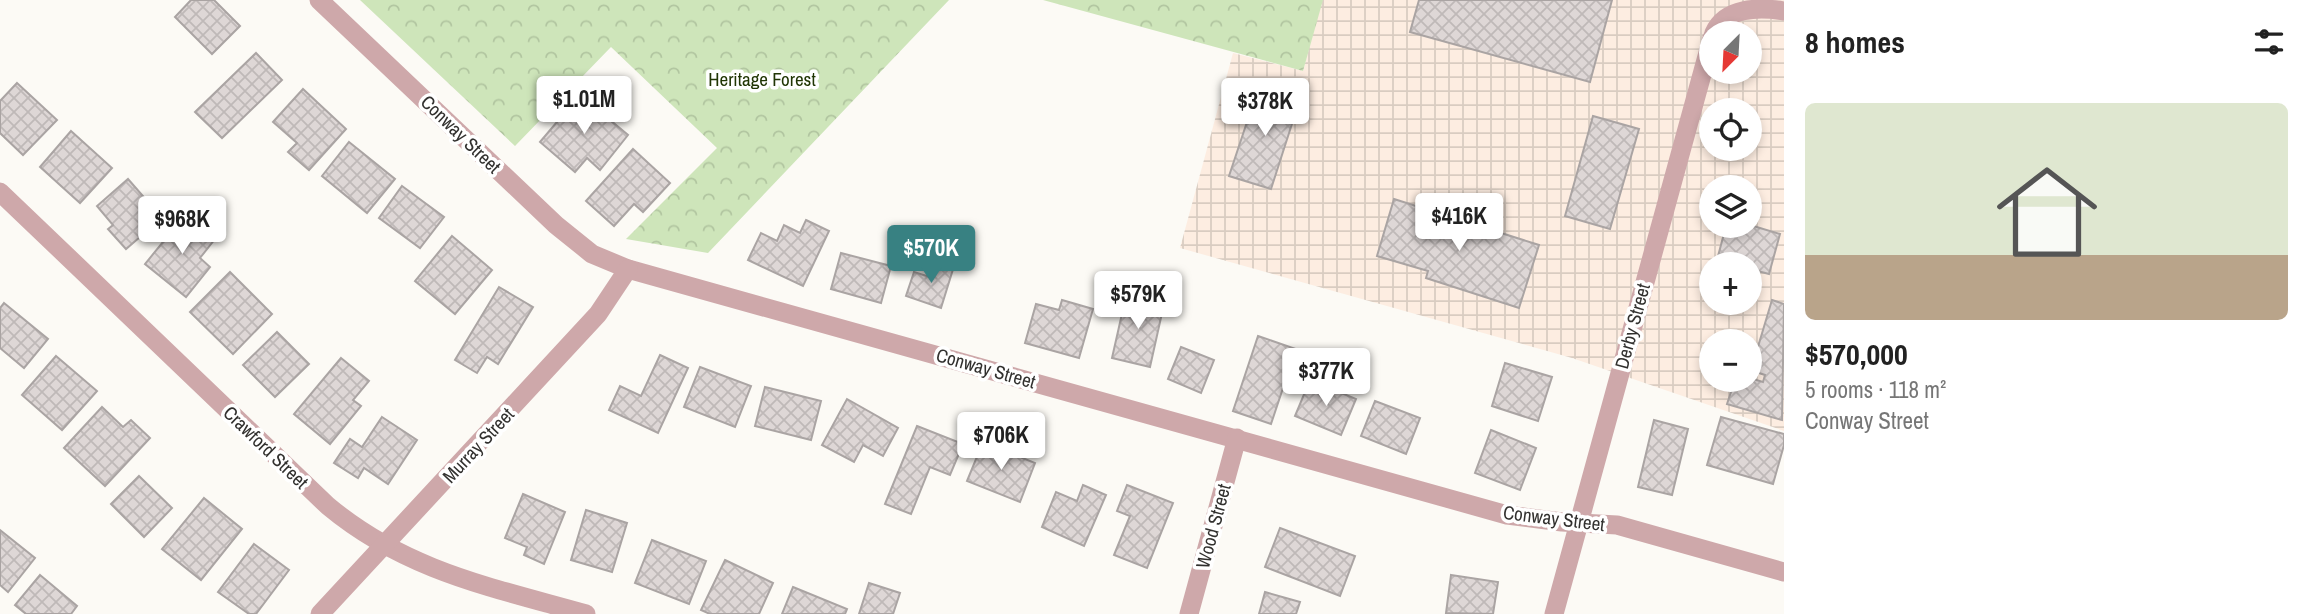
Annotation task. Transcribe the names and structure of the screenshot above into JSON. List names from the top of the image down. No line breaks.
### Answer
{"streets":{"street":["Conway Street","Derby Street","Murray Street","Crawford Street","Wood Street"]},"crossings":[["Conway Street","Derby Street"],["Conway Street","Murray Street"],["Conway Street","Wood Street"],["Murray Street","Crawford Street"]],"parks":["Heritage Forest"],"north":"bottom left","page":{"heading":"8 homes","map_buttons":["+","−"],"price":["$1.01M","$378K","$416K","$968K","$570K","$579K","$377K","$706K"],"list":[{"name":"$570,000","note":"5 rooms · 118 m² · Conway Street"}]}}
